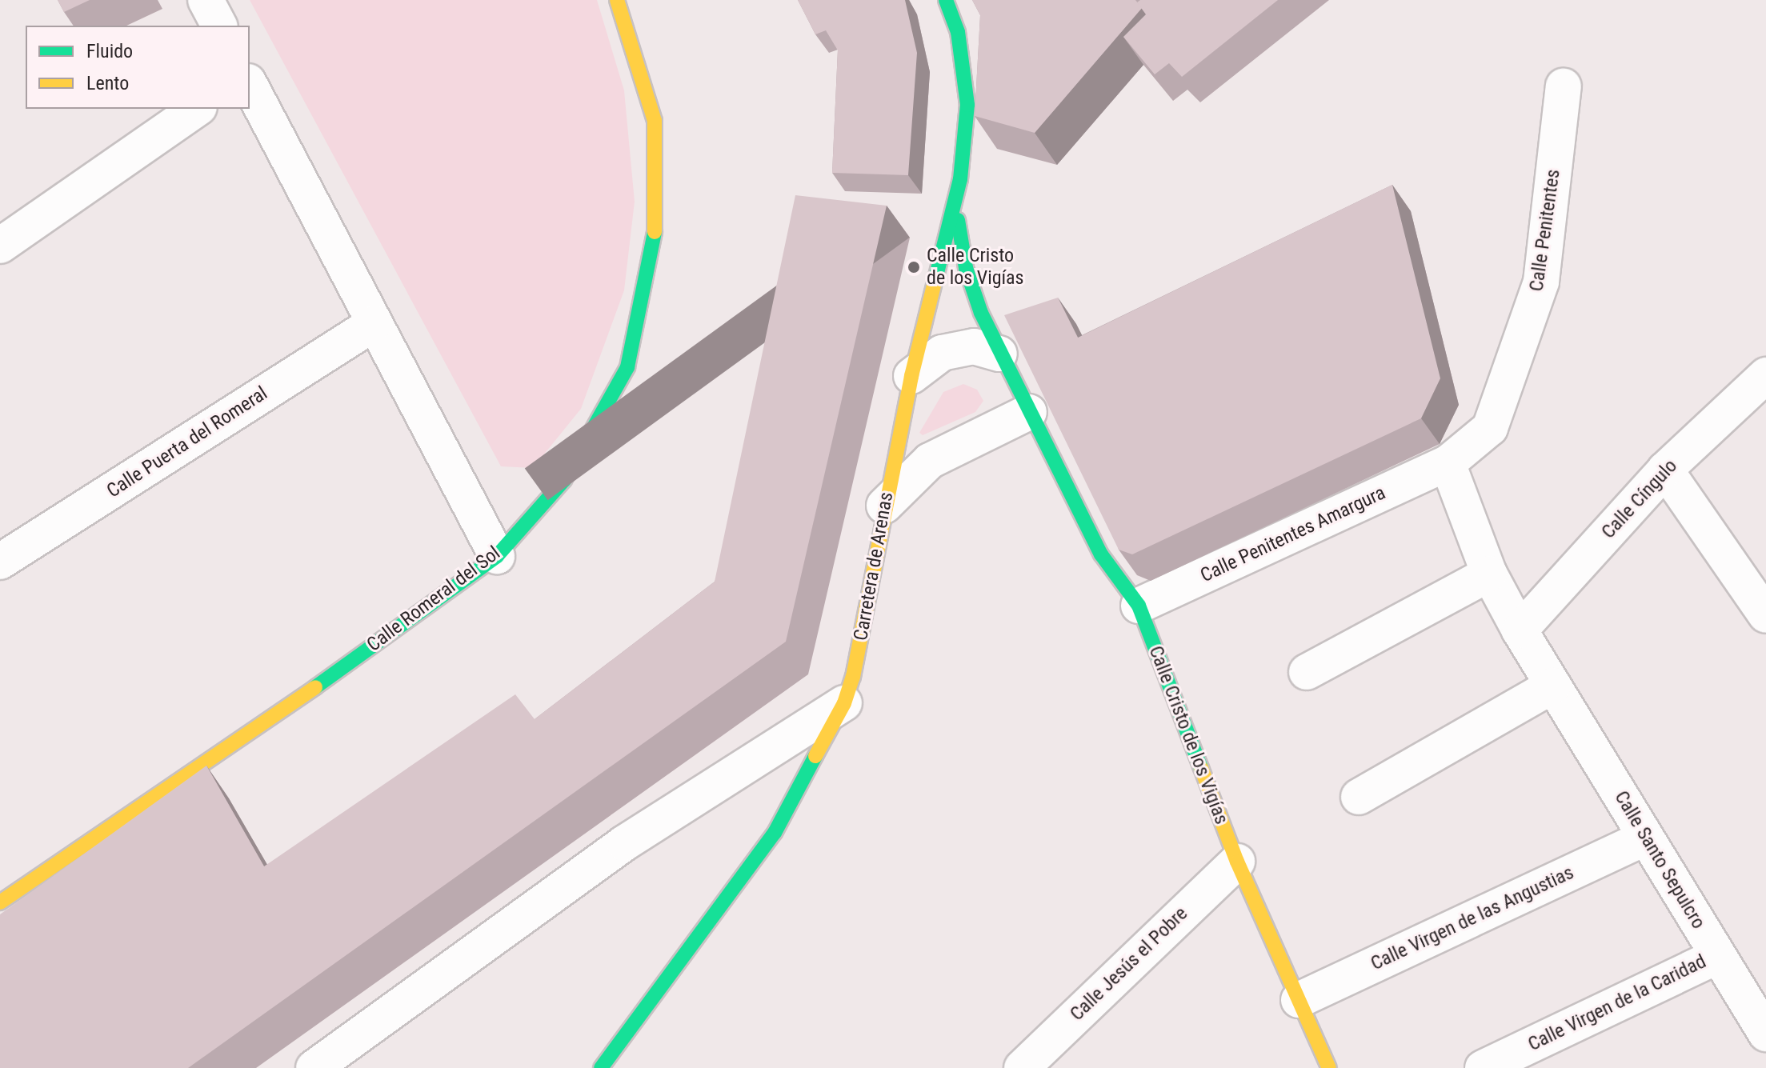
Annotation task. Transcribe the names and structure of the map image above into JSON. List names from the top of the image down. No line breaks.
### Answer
{"streets":{"street":["Calle Penitentes","Calle Puerta del Romeral","Calle Cíngulo","Calle Penitentes Amargura","Carretera de Arenas","Calle Romeral del Sol","Calle Cristo de los Vigías","Calle Santo Sepulcro","Calle Virgen de las Angustias","Calle Jesús el Pobre","Calle Virgen de la Caridad"]},"crossings":[["Calle Penitentes","Calle Penitentes Amargura"],["Calle Penitentes","Calle Santo Sepulcro"],["Calle Cíngulo","Calle Santo Sepulcro"],["Calle Penitentes Amargura","Calle Cristo de los Vigías"],["Calle Penitentes Amargura","Calle Santo Sepulcro"],["Carretera de Arenas","Calle Cristo de los Vigías"],["Calle Cristo de los Vigías","Calle Virgen de las Angustias"],["Calle Cristo de los Vigías","Calle Jesús el Pobre"],["Calle Santo Sepulcro","Calle Virgen de las Angustias"],["Calle Santo Sepulcro","Calle Virgen de la Caridad"]],"places":["Calle Cristo de los Vigías"],"legend":["Fluido","Lento"]}
